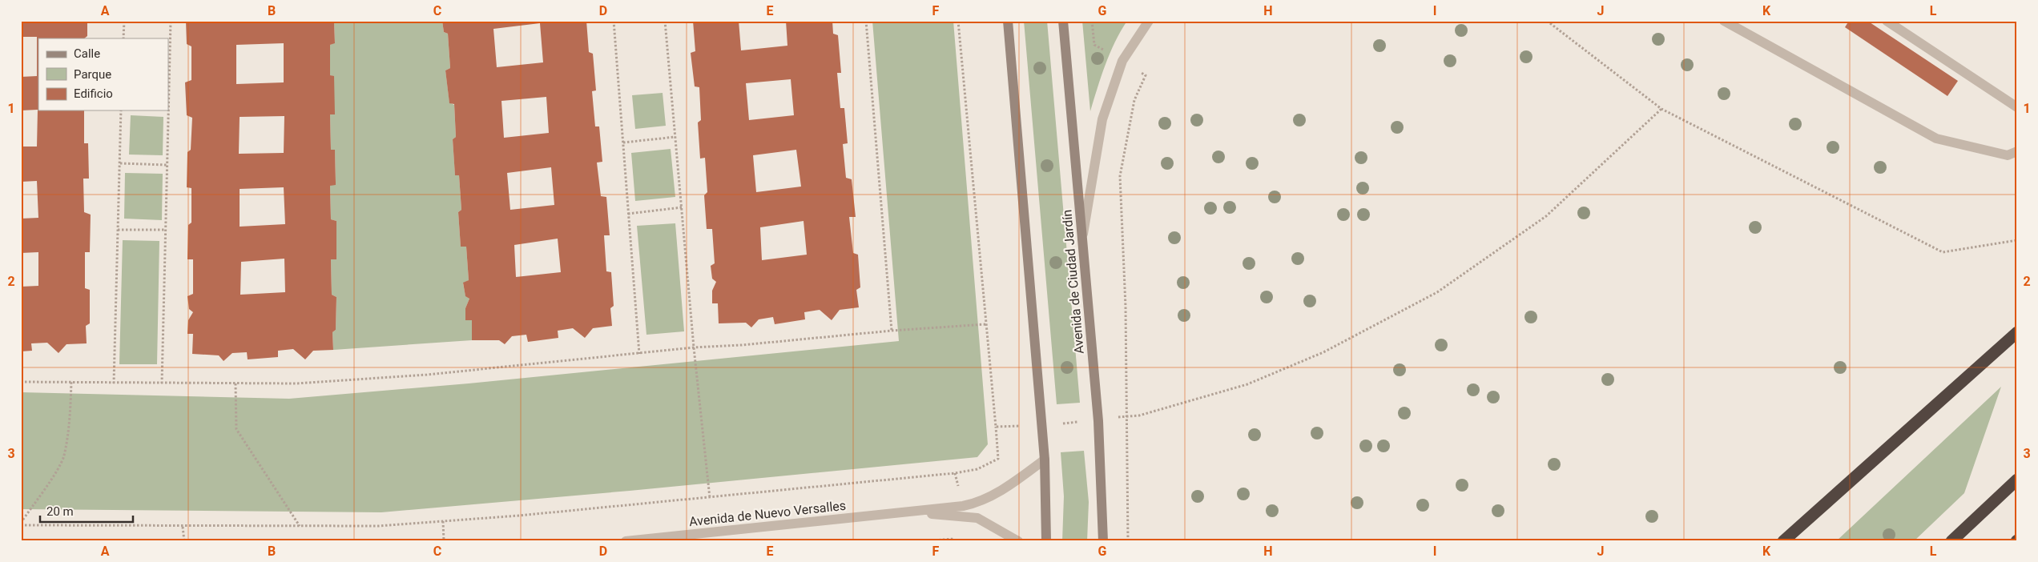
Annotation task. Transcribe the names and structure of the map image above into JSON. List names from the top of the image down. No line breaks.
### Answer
{"streets":{"main road":["Avenida de Ciudad Jardín"],"street":["Avenida de Nuevo Versalles"]},"legend":["Calle","Parque","Edificio"],"scale_bar":"20 m","grid":{"columns":["A","B","C","D","E","F","G","H","I","J","K","L"],"rows":["1","2","3"]}}
